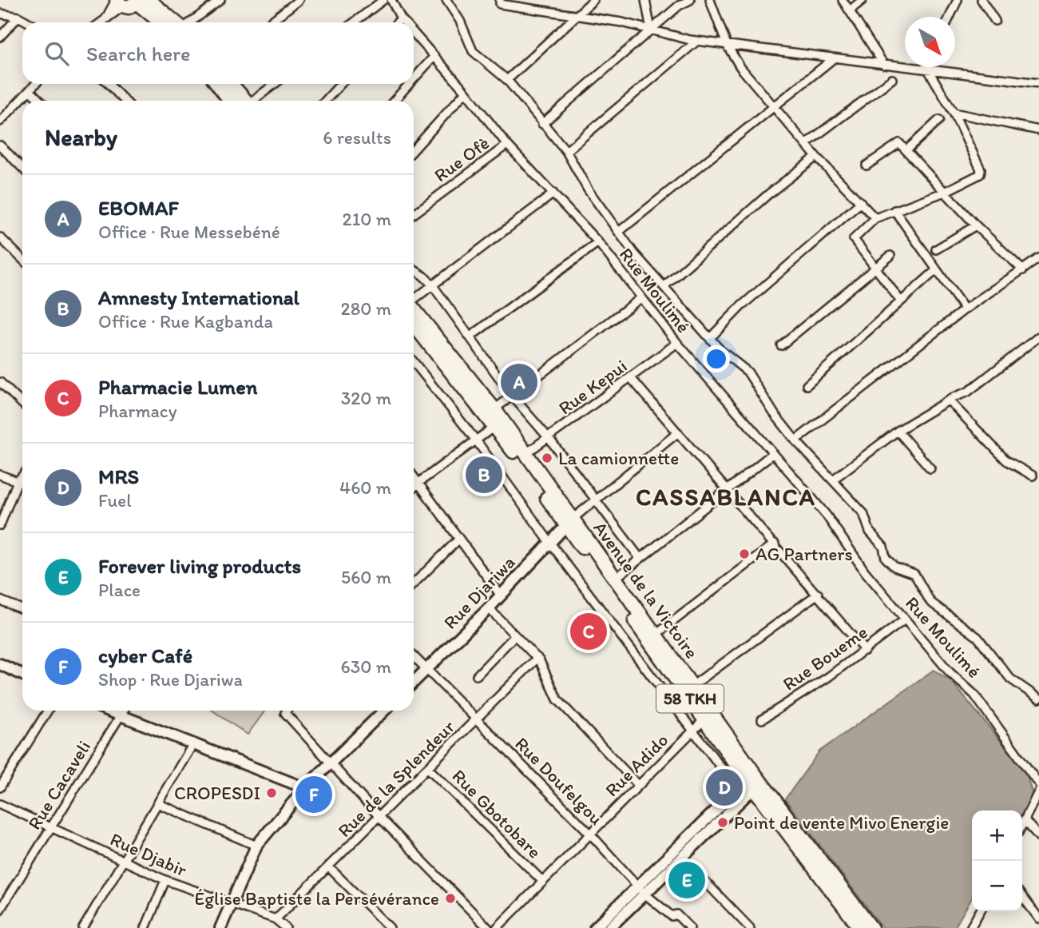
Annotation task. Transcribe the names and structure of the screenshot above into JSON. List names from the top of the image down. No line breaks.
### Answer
{"streets":{"highway":["Avenue de la Victoire","58 TKH"],"street":["Rue Ofè","Rue Moulimé","Rue Kepui","Rue Djariwa","Rue Boueme","Rue Adido","Rue de la Splendeur","Rue Doufelgou","Rue Cacaveli","Rue Gbotobare","Rue Djabir"]},"crossings":[["Rue Ofè","Rue Moulimé"],["Rue Moulimé","Rue Kepui"],["Rue Moulimé","Rue Boueme"],["Rue Kepui","Avenue de la Victoire"],["Avenue de la Victoire","Rue Djariwa"],["Avenue de la Victoire","Rue Adido"],["Rue Djariwa","Rue Doufelgou"],["Rue Adido","Rue Doufelgou"],["Rue Adido","Rue Gbotobare"],["Rue de la Splendeur","Rue Doufelgou"],["Rue de la Splendeur","Rue Gbotobare"],["Rue de la Splendeur","Rue Djabir"],["Rue Cacaveli","Rue Djabir"]],"districts":["CASSABLANCA"],"places":["La camionnette","AG Partners","CROPESDI","Point de vente Mivo Energie","Église Baptiste la Persévérance"],"north":"bottom right","page":{"search":"Search here","heading":["Nearby","6 results"],"list":[{"mark":"A","name":"EBOMAF","note":"Office · Rue Messebéné","value":"210 m"},{"mark":"B","name":"Amnesty International","note":"Office · Rue Kagbanda","value":"280 m"},{"mark":"C","name":"Pharmacie Lumen","note":"Pharmacy","value":"320 m"},{"mark":"D","name":"MRS","note":"Fuel","value":"460 m"},{"mark":"E","name":"Forever living products","note":"Place","value":"560 m"},{"mark":"F","name":"cyber Café","note":"Shop · Rue Djariwa","value":"630 m"}],"pins":["A","B","C","D","F","E"],"map_buttons":["+","−"]}}
